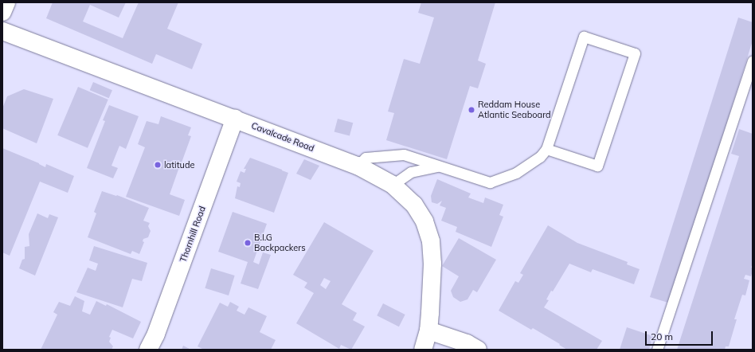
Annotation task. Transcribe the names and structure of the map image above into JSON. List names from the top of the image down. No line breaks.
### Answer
{"streets":{"street":["Cavalcade Road","Thornhill Road"]},"crossings":[["Cavalcade Road","Thornhill Road"]],"places":["Reddam House Atlantic Seaboard","latitude","B.I.G Backpackers"],"scale_bar":"20 m"}
